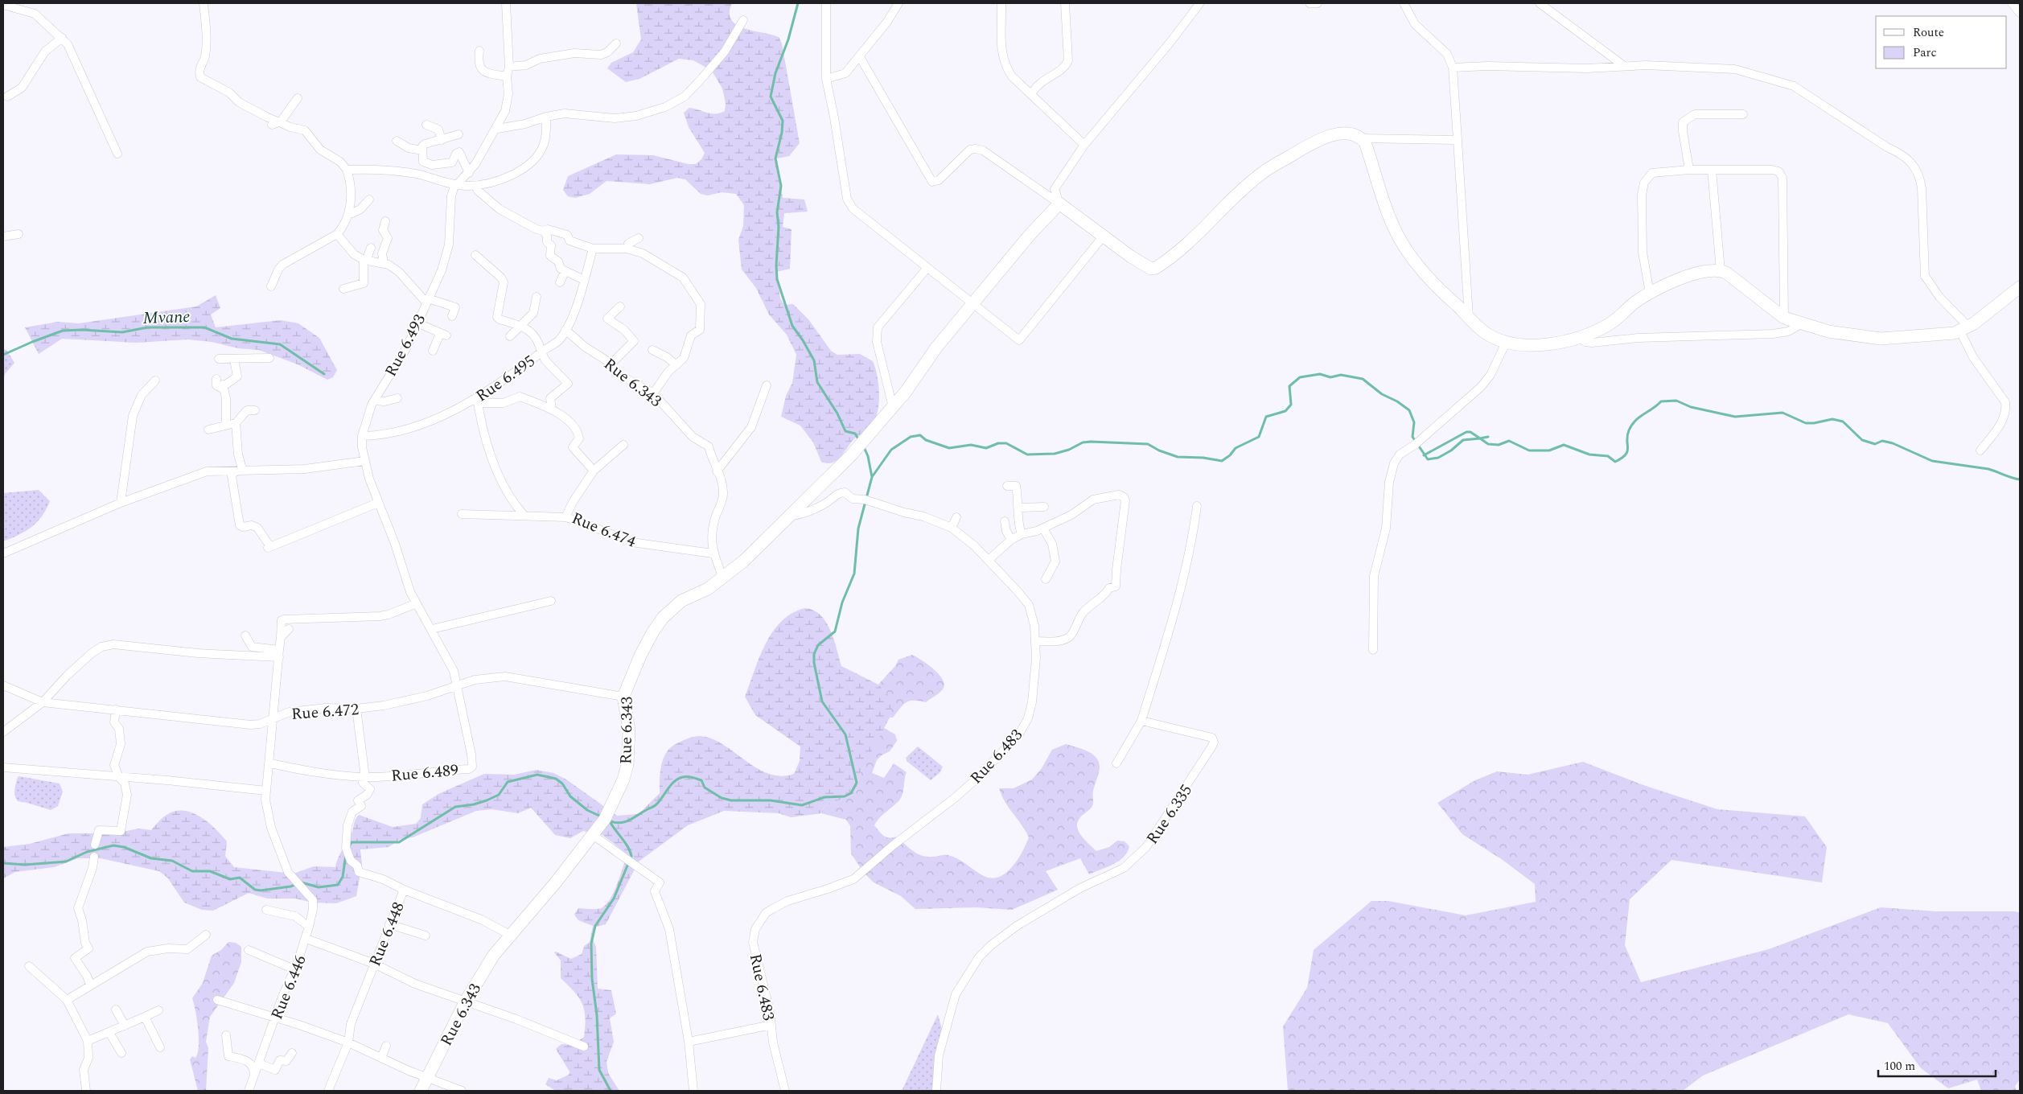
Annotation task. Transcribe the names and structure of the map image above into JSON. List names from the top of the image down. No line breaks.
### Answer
{"streets":{"street":["Rue 6.493","Rue 6.495","Rue 6.343","Rue 6.474","Rue 6.472","Rue 6.483","Rue 6.489","Rue 6.335","Rue 6.448","Rue 6.446"]},"crossings":[["Rue 6.493","Rue 6.495"],["Rue 6.493","Rue 6.472"],["Rue 6.493","Rue 6.489"],["Rue 6.343","Rue 6.474"],["Rue 6.343","Rue 6.472"],["Rue 6.343","Rue 6.448"],["Rue 6.472","Rue 6.489"]],"water":["Mvane"],"legend":["Route","Parc"],"scale_bar":"100 m"}
